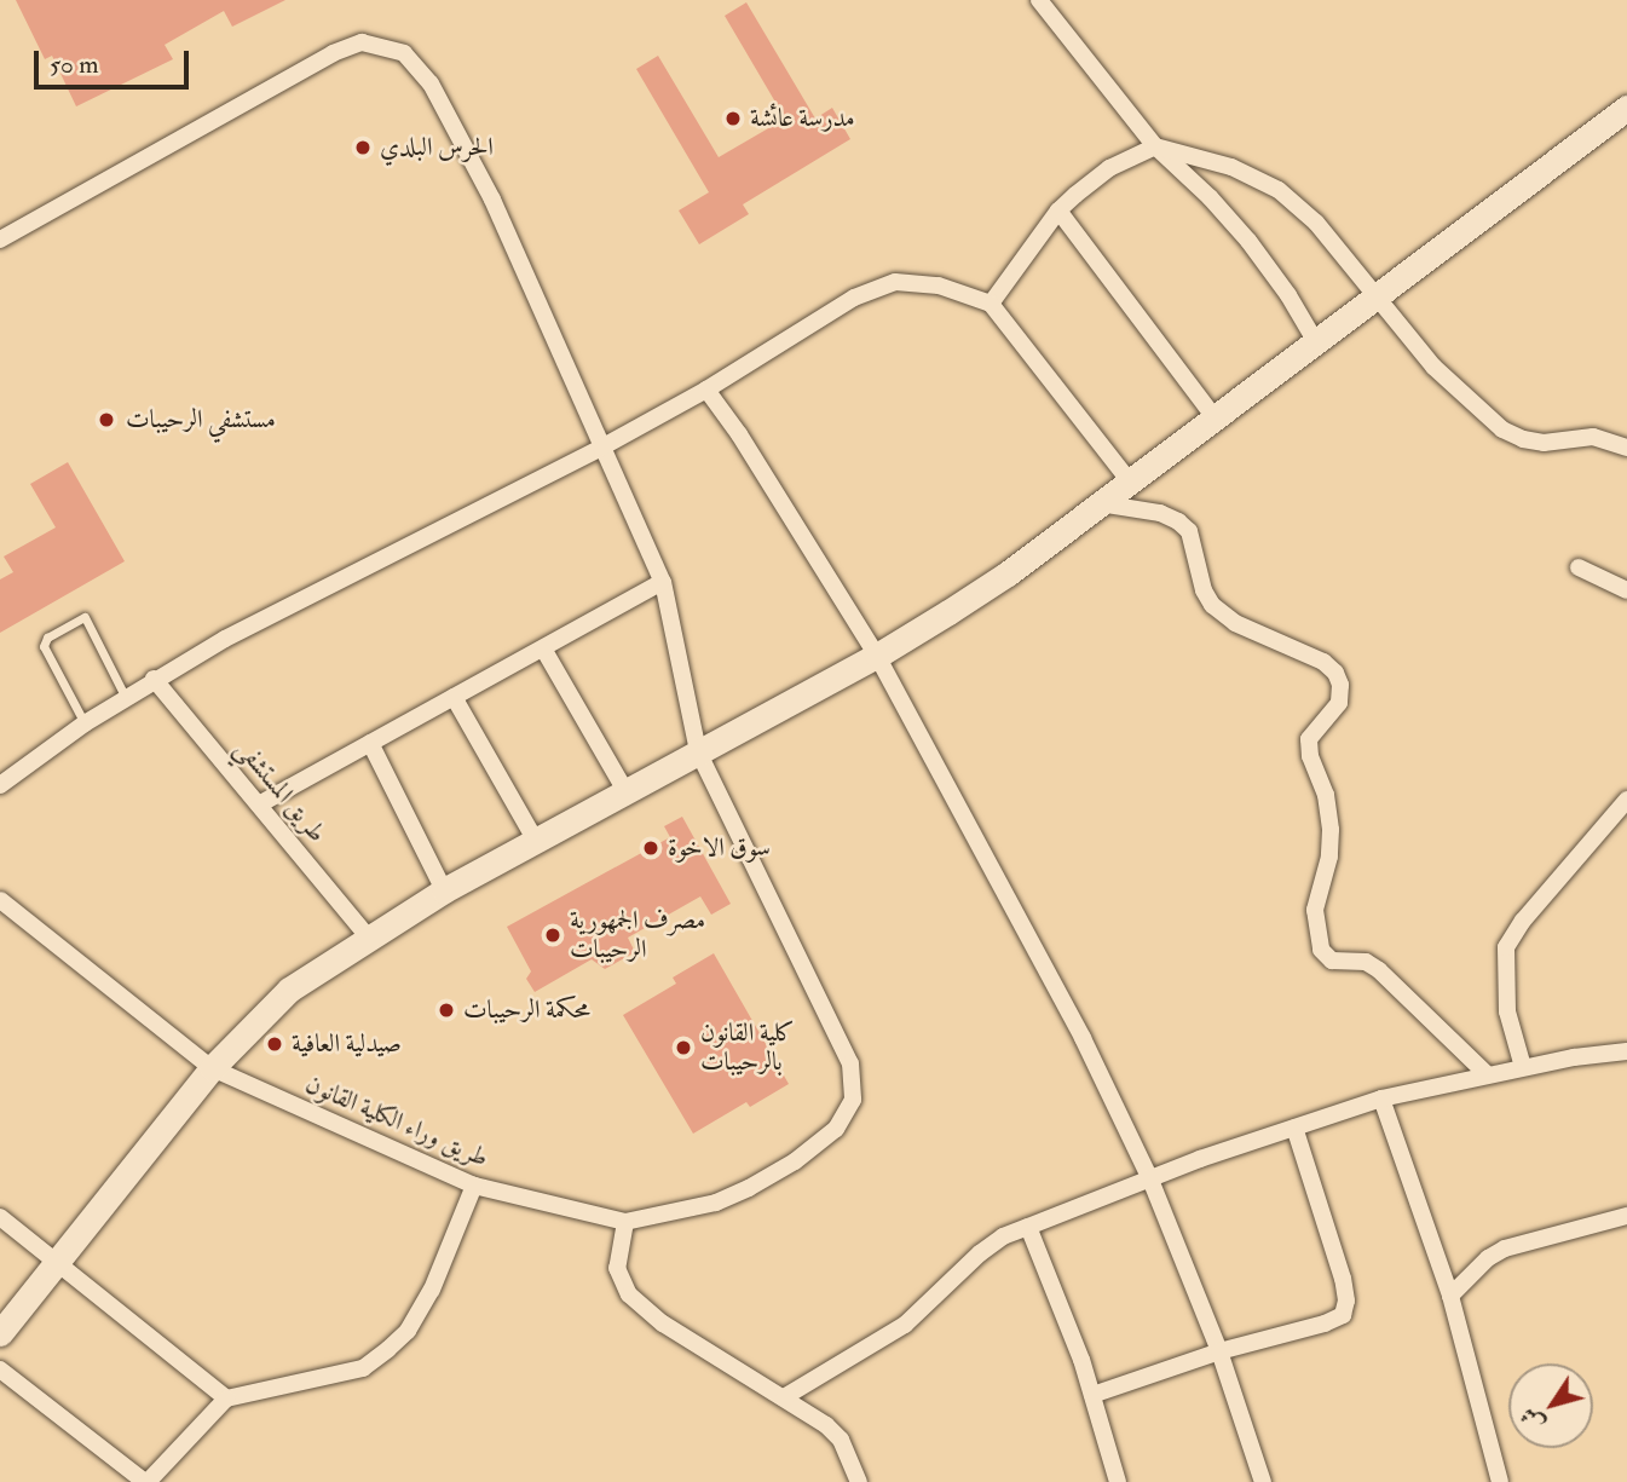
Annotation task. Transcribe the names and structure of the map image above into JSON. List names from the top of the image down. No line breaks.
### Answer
{"streets":{"street":["طريق المستشفي","طريق وراء الكلية القانون"]},"places":["مدرسة عائشة","الحرس البلدي","مستشفي الرحيبات","سوق الاخوة","مصرف الجمهورية الرحيبات","محكمة الرحيبات","صيدلية العافية","كلية القانون بالرحيبات"],"scale_bar":"50 m","north":"bottom left"}
